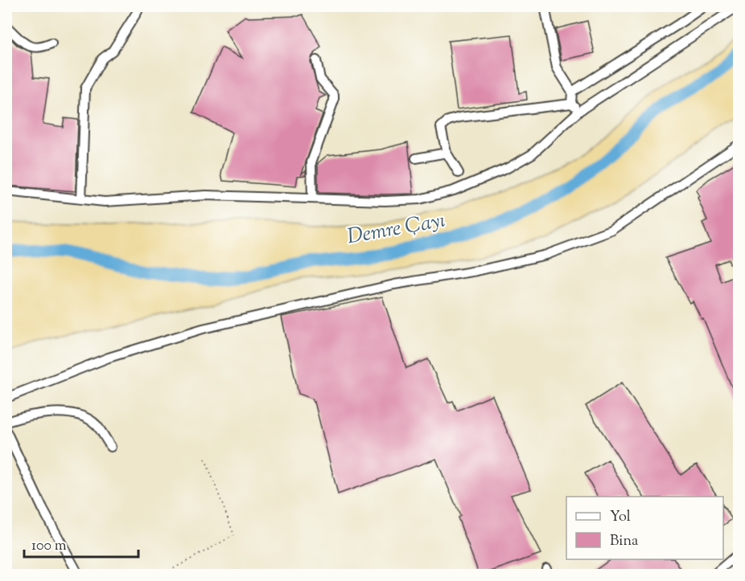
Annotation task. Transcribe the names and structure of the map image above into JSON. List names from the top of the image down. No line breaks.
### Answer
{"water":["Demre Çayı"],"legend":["Yol","Bina"],"scale_bar":"100 m"}
